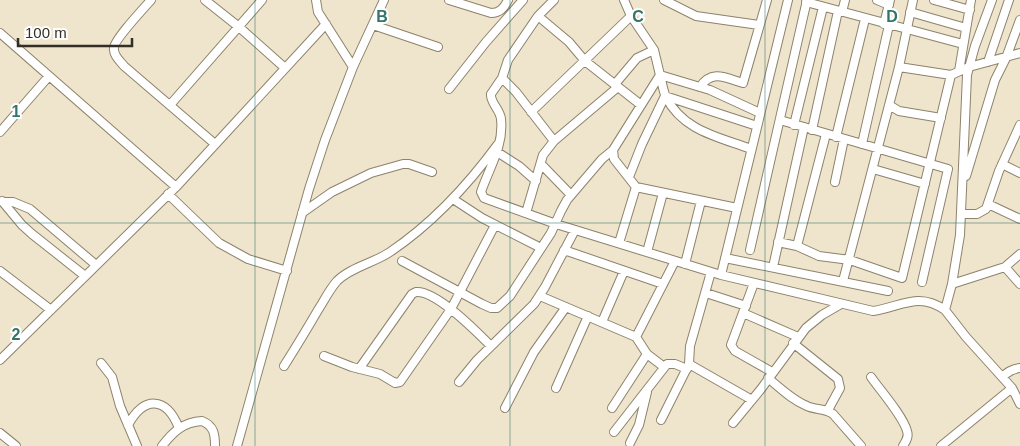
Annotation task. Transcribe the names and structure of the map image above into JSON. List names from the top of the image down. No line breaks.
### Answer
{"scale_bar":"100 m","grid":{"columns":["B","C","D"],"rows":["1","2"]}}
